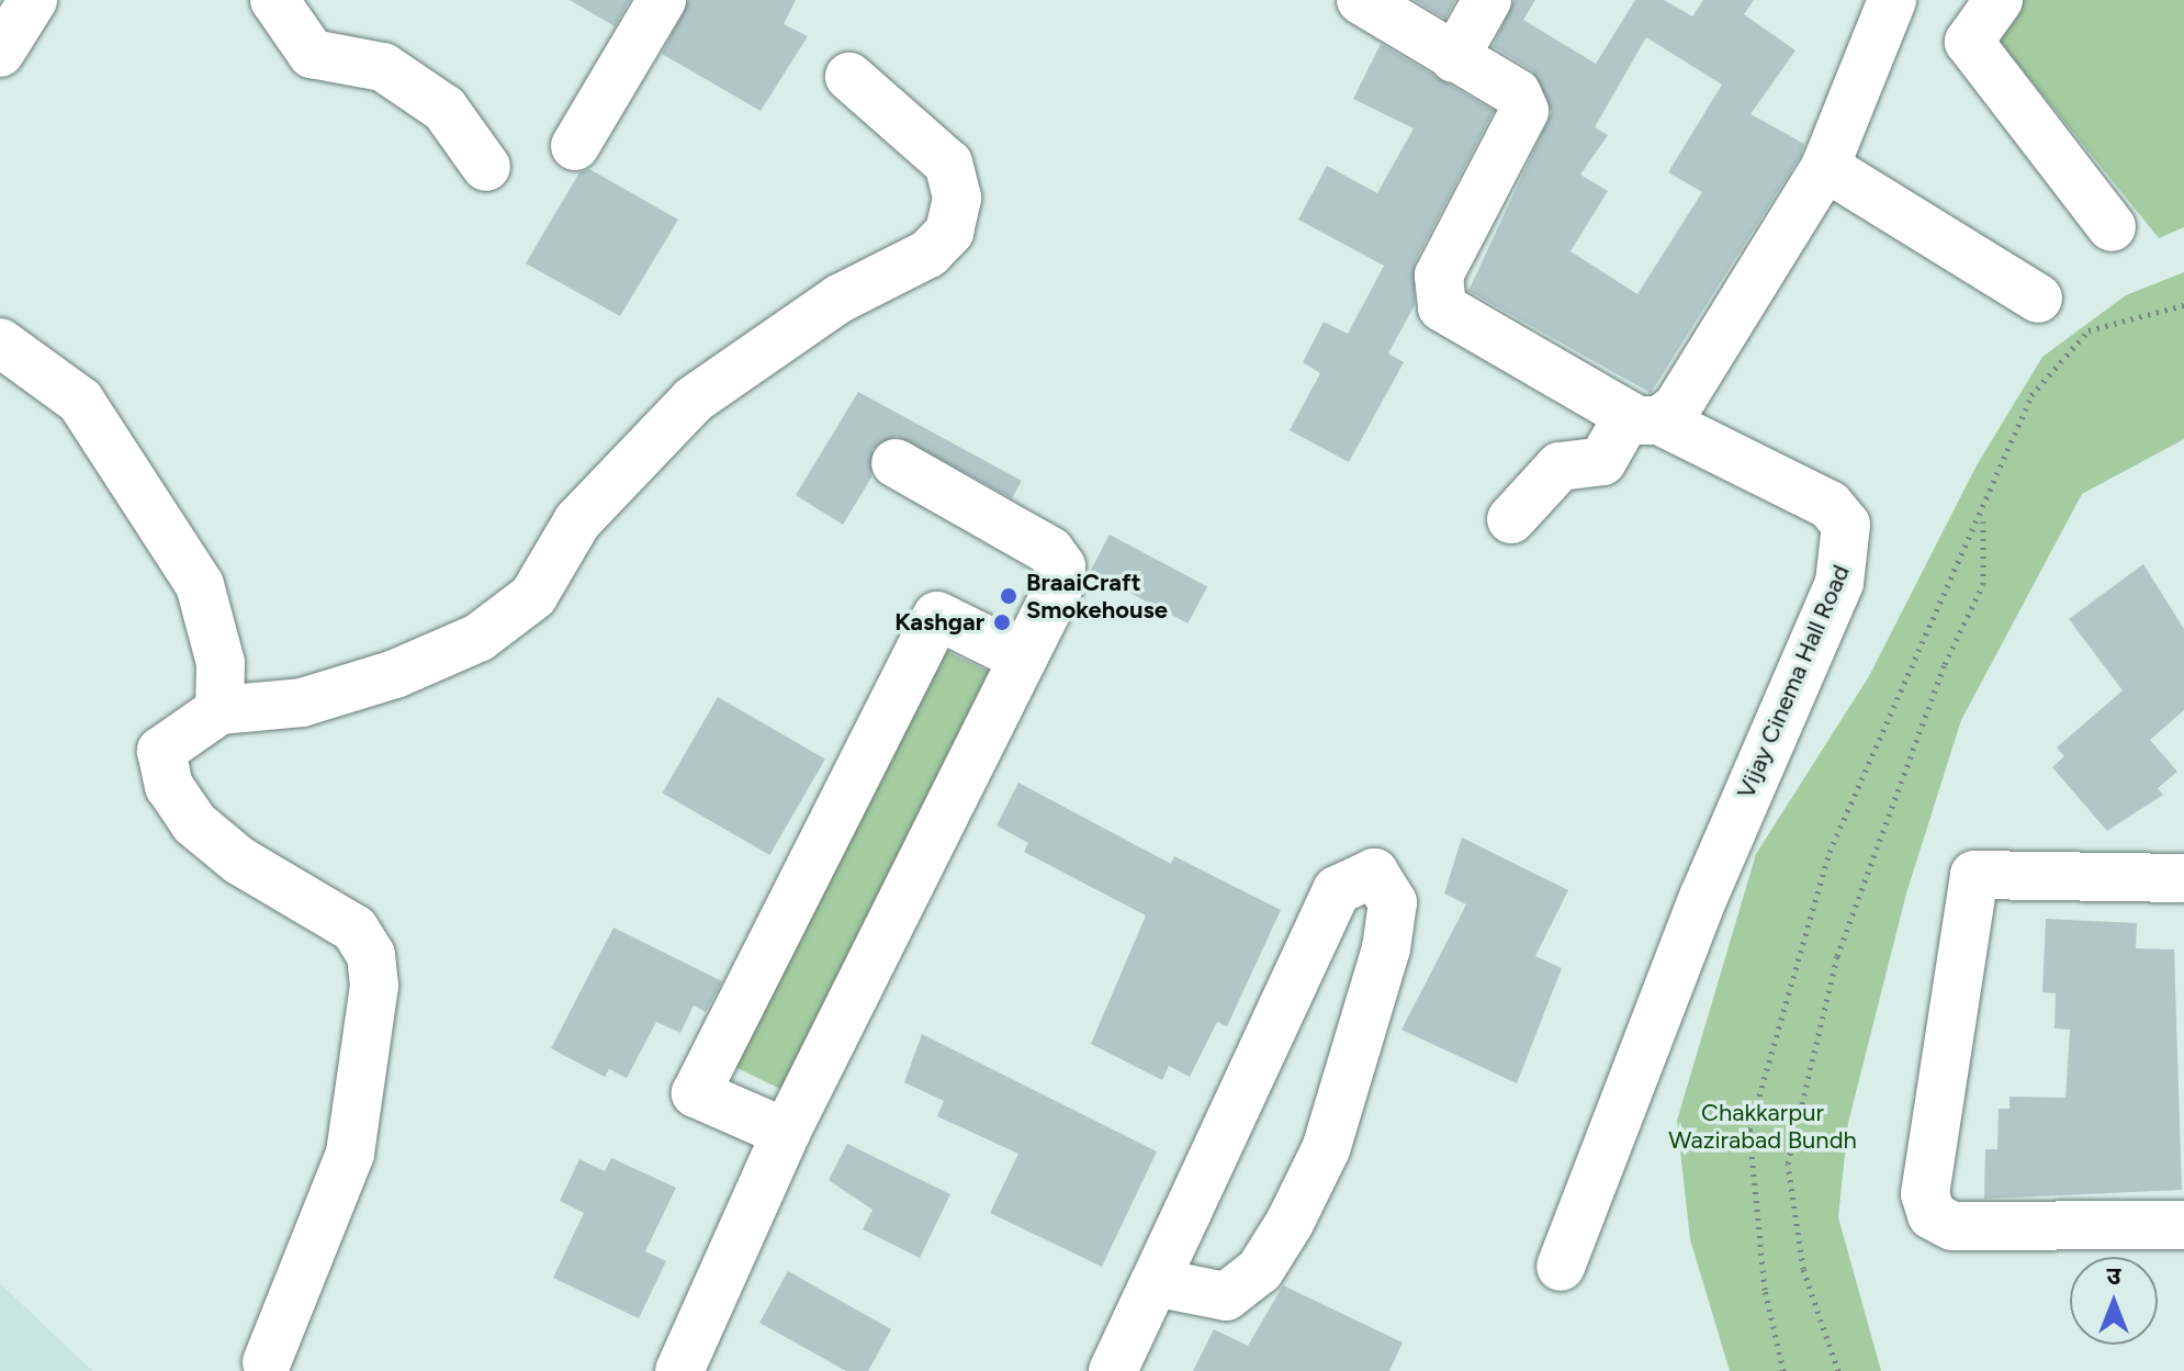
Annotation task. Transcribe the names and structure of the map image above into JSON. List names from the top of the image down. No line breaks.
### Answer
{"streets":{"street":["Vijay Cinema Hall Road"]},"parks":["Chakkarpur Wazirabad Bundh"],"places":["BraaiCraft Smokehouse","Kashgar"],"north":"top"}
